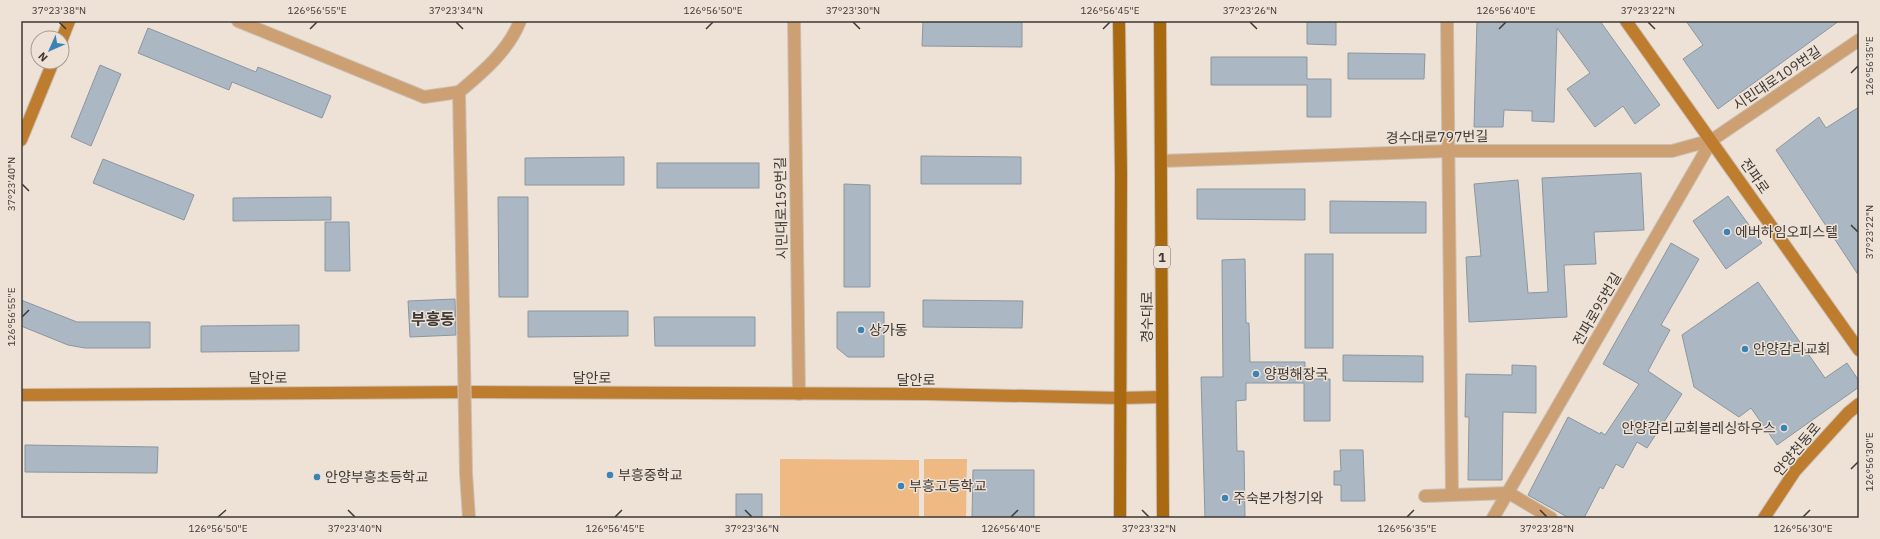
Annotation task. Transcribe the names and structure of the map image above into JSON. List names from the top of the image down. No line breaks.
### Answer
{"streets":{"main road":["1","경수대로"],"street":["시민대로109번길","경수대로797번길","전파로","시민대로159번길","전파로95번길","달안로","안양천동로"]},"crossings":[["시민대로109번길","경수대로797번길"],["시민대로109번길","전파로"],["시민대로109번길","전파로95번길"],["경수대로797번길","전파로"],["경수대로797번길","전파로95번길"],["경수대로797번길","경수대로"],["전파로","전파로95번길"],["시민대로159번길","달안로"],["경수대로","달안로"]],"districts":["부흥동"],"places":["에버하임오피스텔","상가동","안양감리교회","양평해장국","안양감리교회블레싱하우스","부흥중학교","안양부흥초등학교","부흥고등학교","주숙본가청기와"],"north":"bottom left","coordinates":["37°23'38\"N","126°56'55\"E","37°23'34\"N","126°56'50\"E","37°23'30\"N","126°56'45\"E","37°23'26\"N","126°56'40\"E","37°23'22\"N","126°56'35\"E","37°23'40\"N","126°56'30\"E","37°23'36\"N","37°23'32\"N","37°23'28\"N"]}
